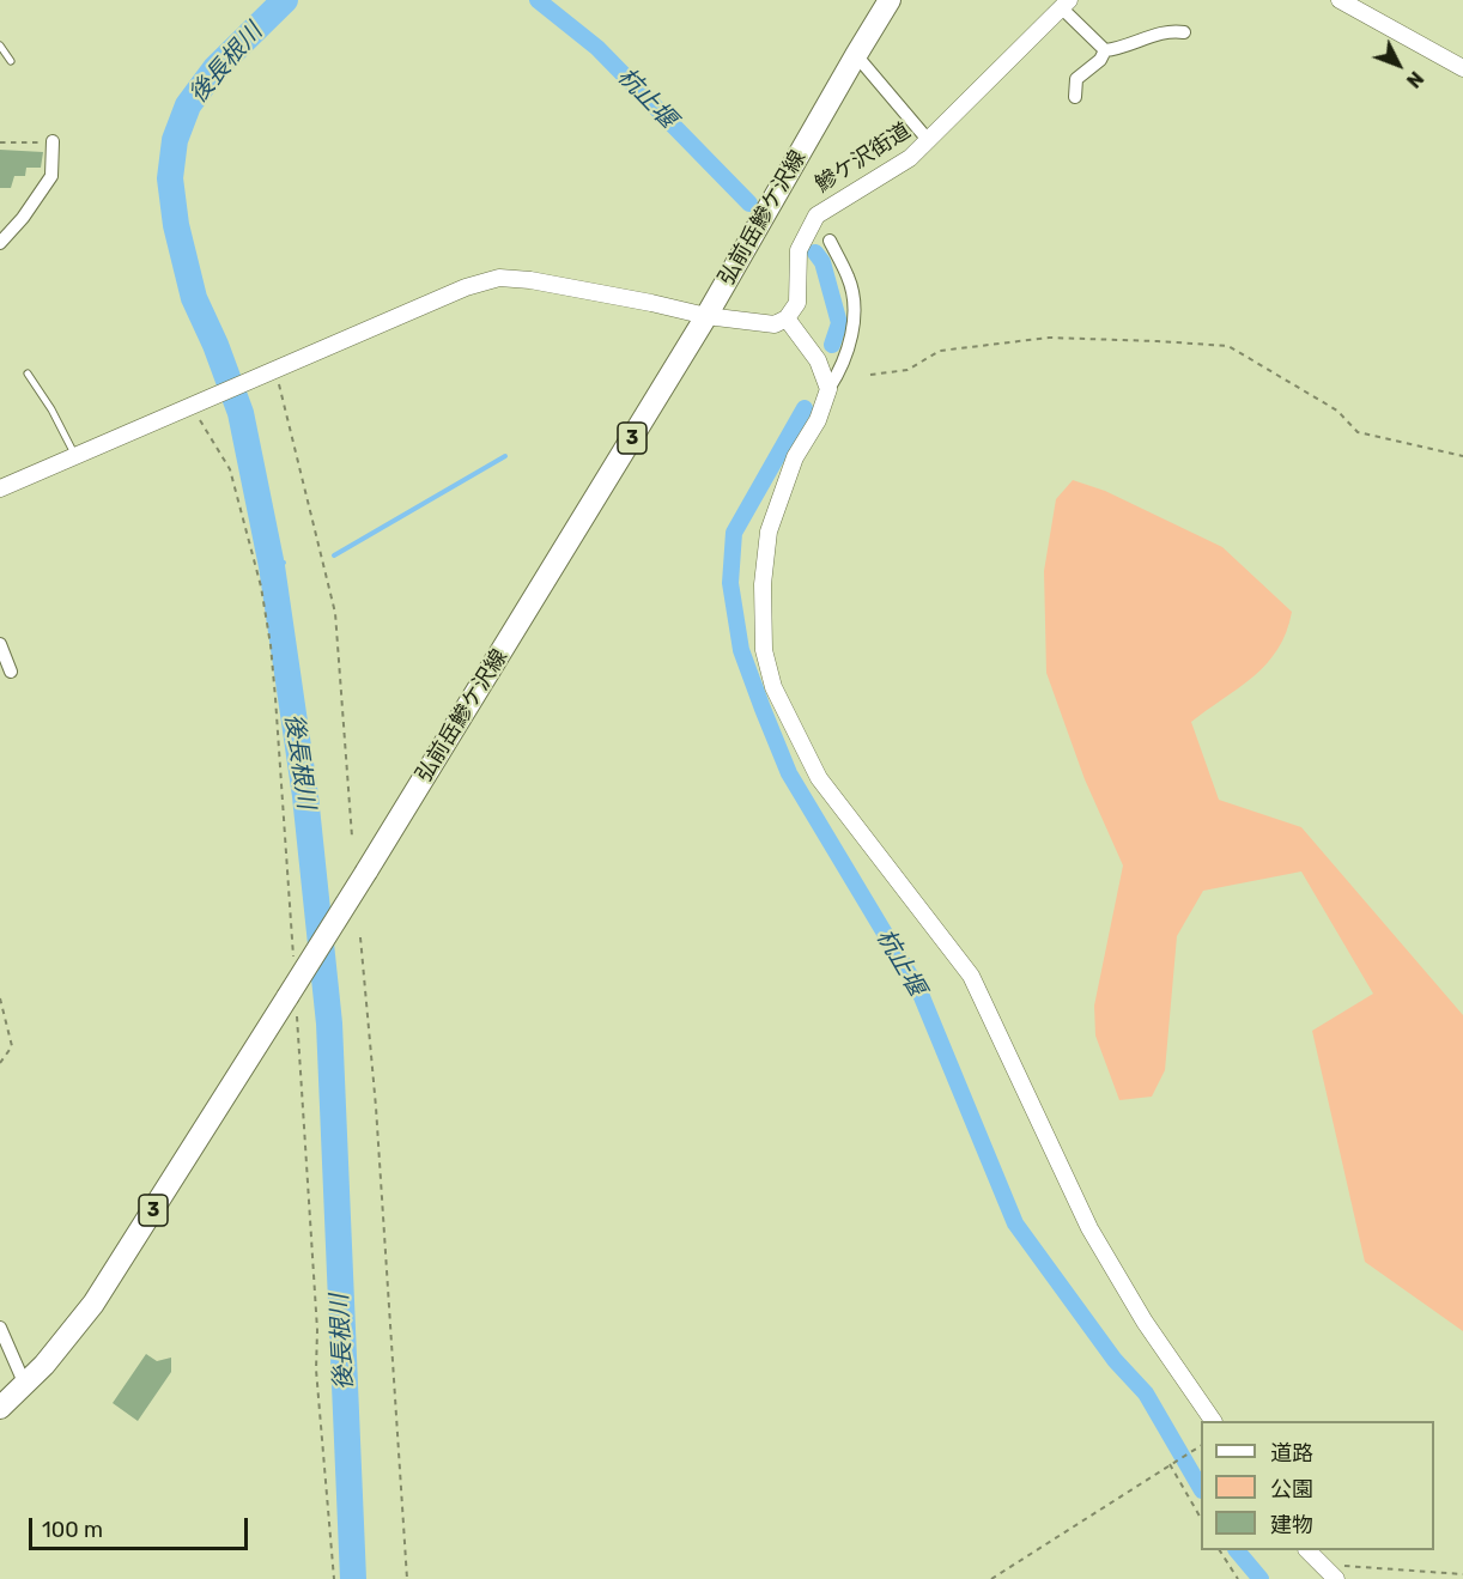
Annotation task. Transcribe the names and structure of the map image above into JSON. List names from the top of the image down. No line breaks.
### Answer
{"streets":{"main road":["弘前岳鰺ケ沢線","3"],"street":["鰺ケ沢街道"]},"water":["後長根川","杭止堰"],"legend":["道路","公園","建物"],"scale_bar":"100 m","north":"bottom right"}
